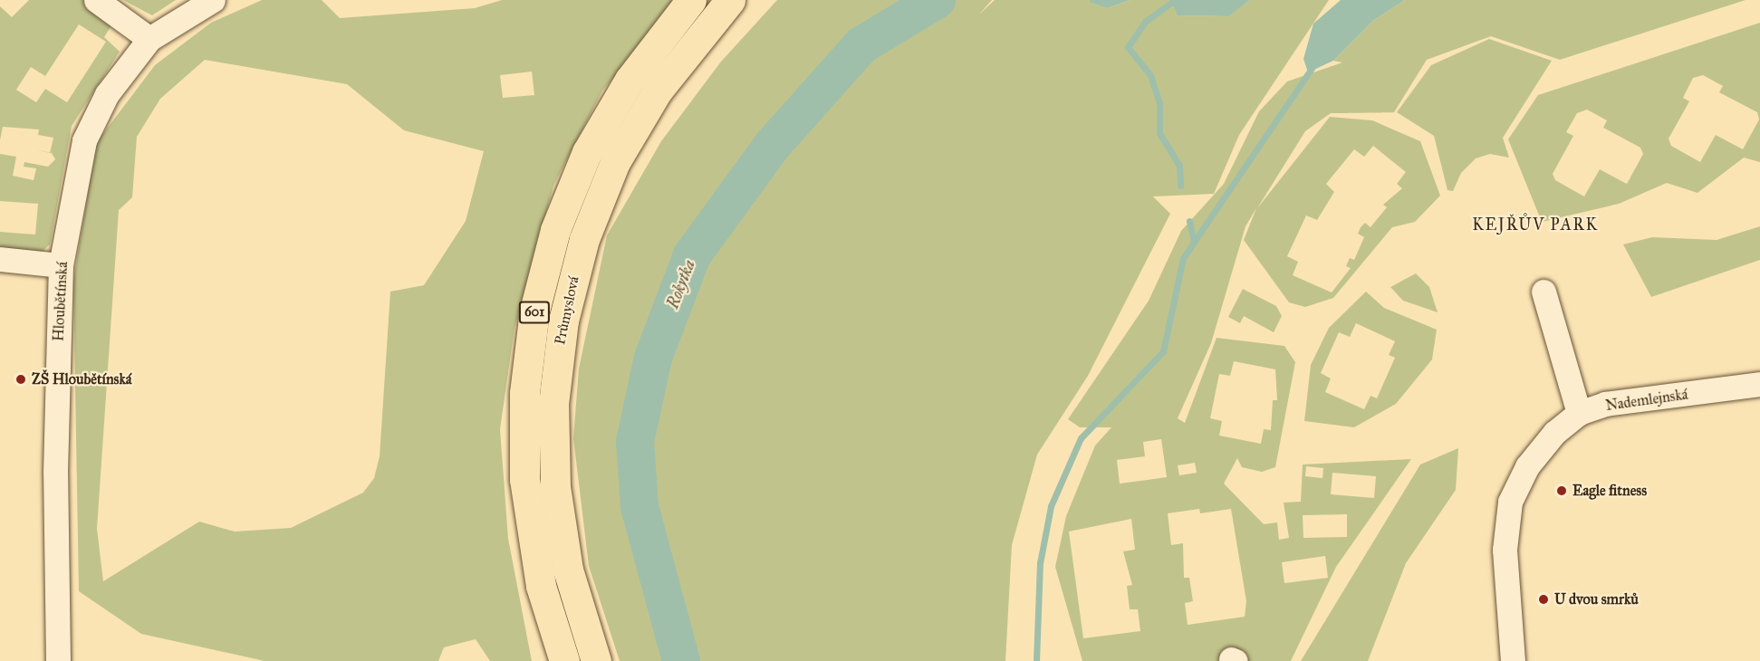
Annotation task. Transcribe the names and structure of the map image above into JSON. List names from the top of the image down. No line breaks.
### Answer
{"streets":{"main road":["Průmyslová","601"],"street":["Hloubětínská","Nademlejnská"]},"districts":["KEJŘŮV PARK"],"water":["Rokytka"],"places":["ZŠ Hloubětínská","Eagle fitness","U dvou smrků"]}
